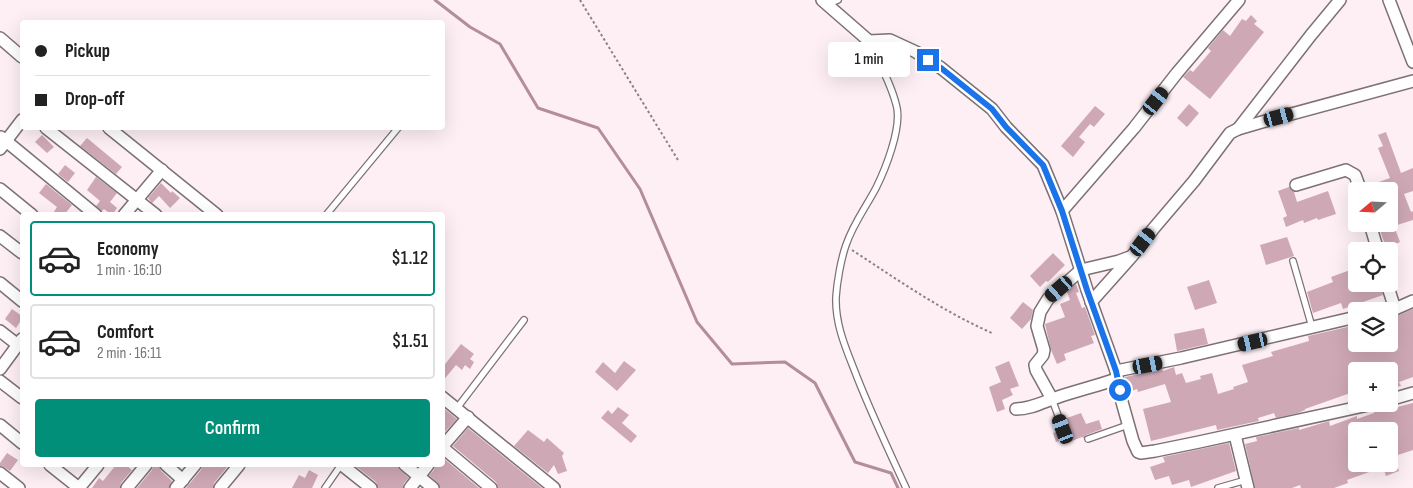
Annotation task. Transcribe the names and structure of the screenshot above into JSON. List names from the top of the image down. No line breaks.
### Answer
{"north":"left","page":{"banner":["Pickup","Drop-off"],"bubble":"1 min","map_buttons":["+","−"],"list":[{"name":"Economy","note":"1 min · 16:10","value":"$1.12"},{"name":"Comfort","note":"2 min · 16:11","value":"$1.51"}],"buttons":"Confirm"}}
